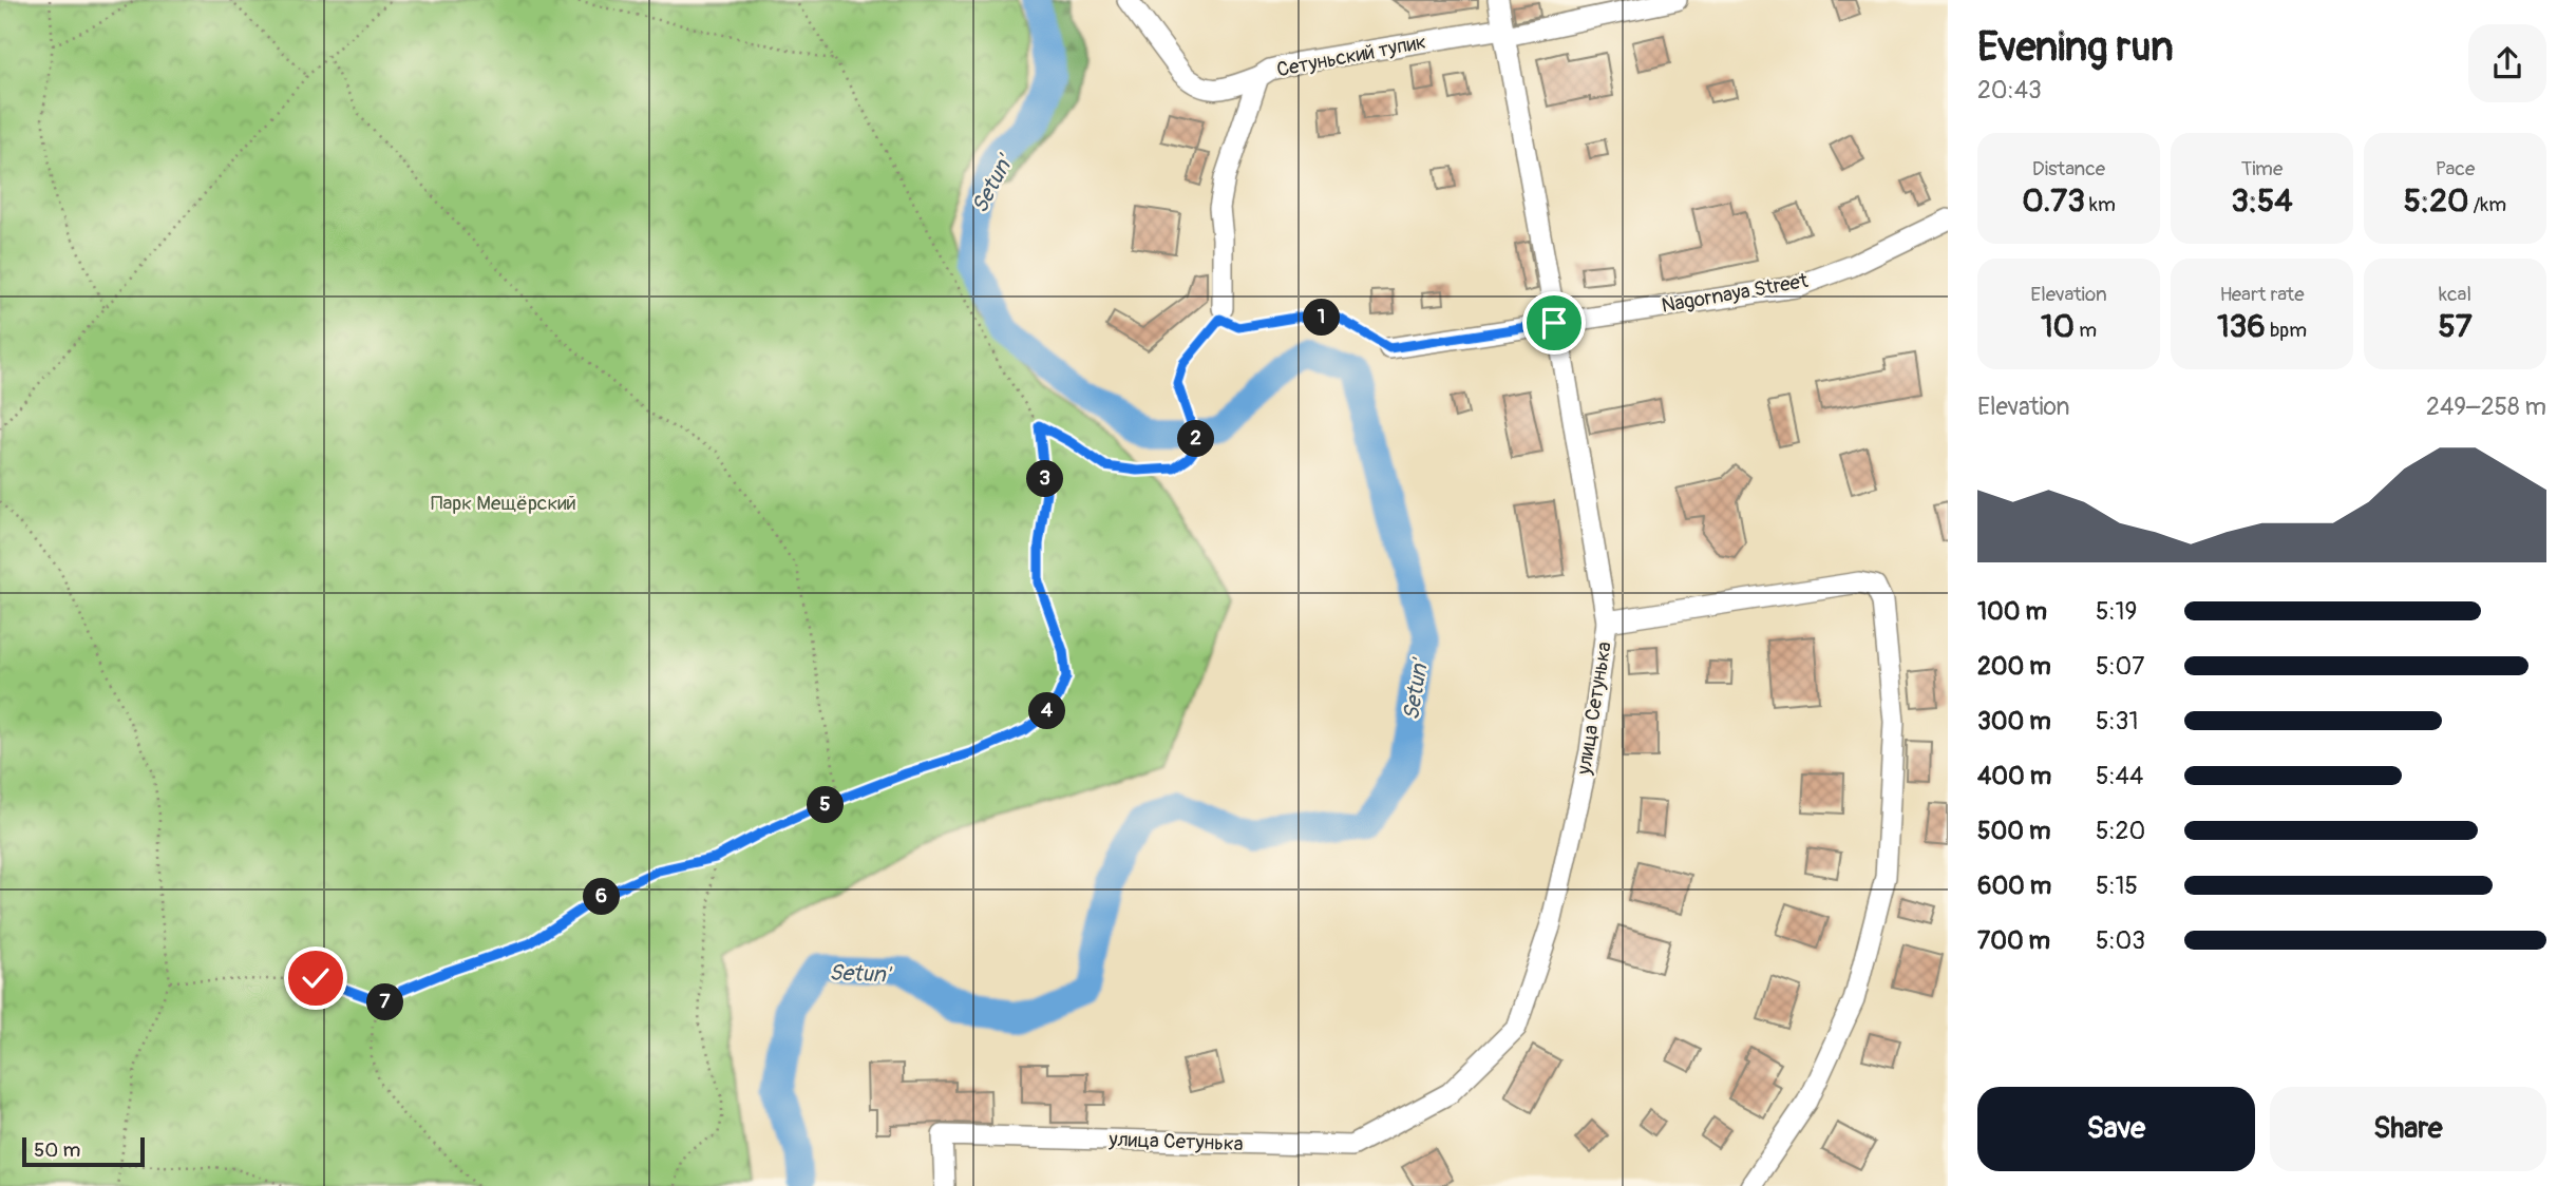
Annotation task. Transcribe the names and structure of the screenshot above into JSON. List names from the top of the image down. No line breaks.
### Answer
{"streets":{"street":["Сетуньский тупик","Nagornaya Street","улица Сетунька"]},"water":["Setun'"],"parks":["Парк Мещёрский"],"scale_bar":"50 m","page":{"heading":["Evening run","20:43"],"stats":[["Distance","0.73 km"],["Time","3:54"],["Pace","5:20 /km"],["Elevation","10 m"],["Heart rate","136 bpm"],["kcal","57"]],"pins":["1","2","3","4","5","6","7"],"chart":["Elevation","249–258 m"],"list":[{"name":"100 m","note":"5:19"},{"name":"200 m","note":"5:07"},{"name":"300 m","note":"5:31"},{"name":"400 m","note":"5:44"},{"name":"500 m","note":"5:20"},{"name":"600 m","note":"5:15"},{"name":"700 m","note":"5:03"}],"buttons":["Save","Share"],"scale":"50 m"}}
